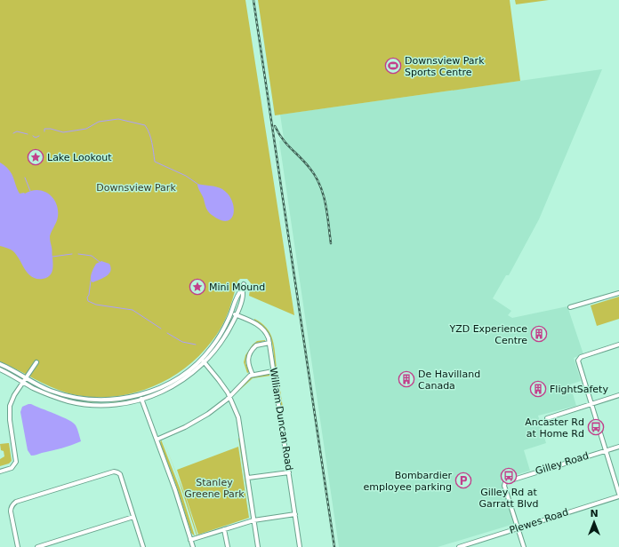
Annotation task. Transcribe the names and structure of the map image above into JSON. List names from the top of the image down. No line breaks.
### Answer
{"streets":{"street":["William Duncan Road","Gilley Road","Plewes Road"]},"crossings":[["Gilley Road","Plewes Road"]],"parks":["Downsview Park","Stanley Greene Park"],"places":{"sports":["Downsview Park Sports Centre"],"place":["Lake Lookout","Mini Mound"],"building":["YZD Experience Centre","De Havilland Canada","FlightSafety"],"bus stop":["Ancaster Rd at Home Rd","Gilley Rd at Garratt Blvd"],"parking":["Bombardier employee parking"]},"north":"top"}
